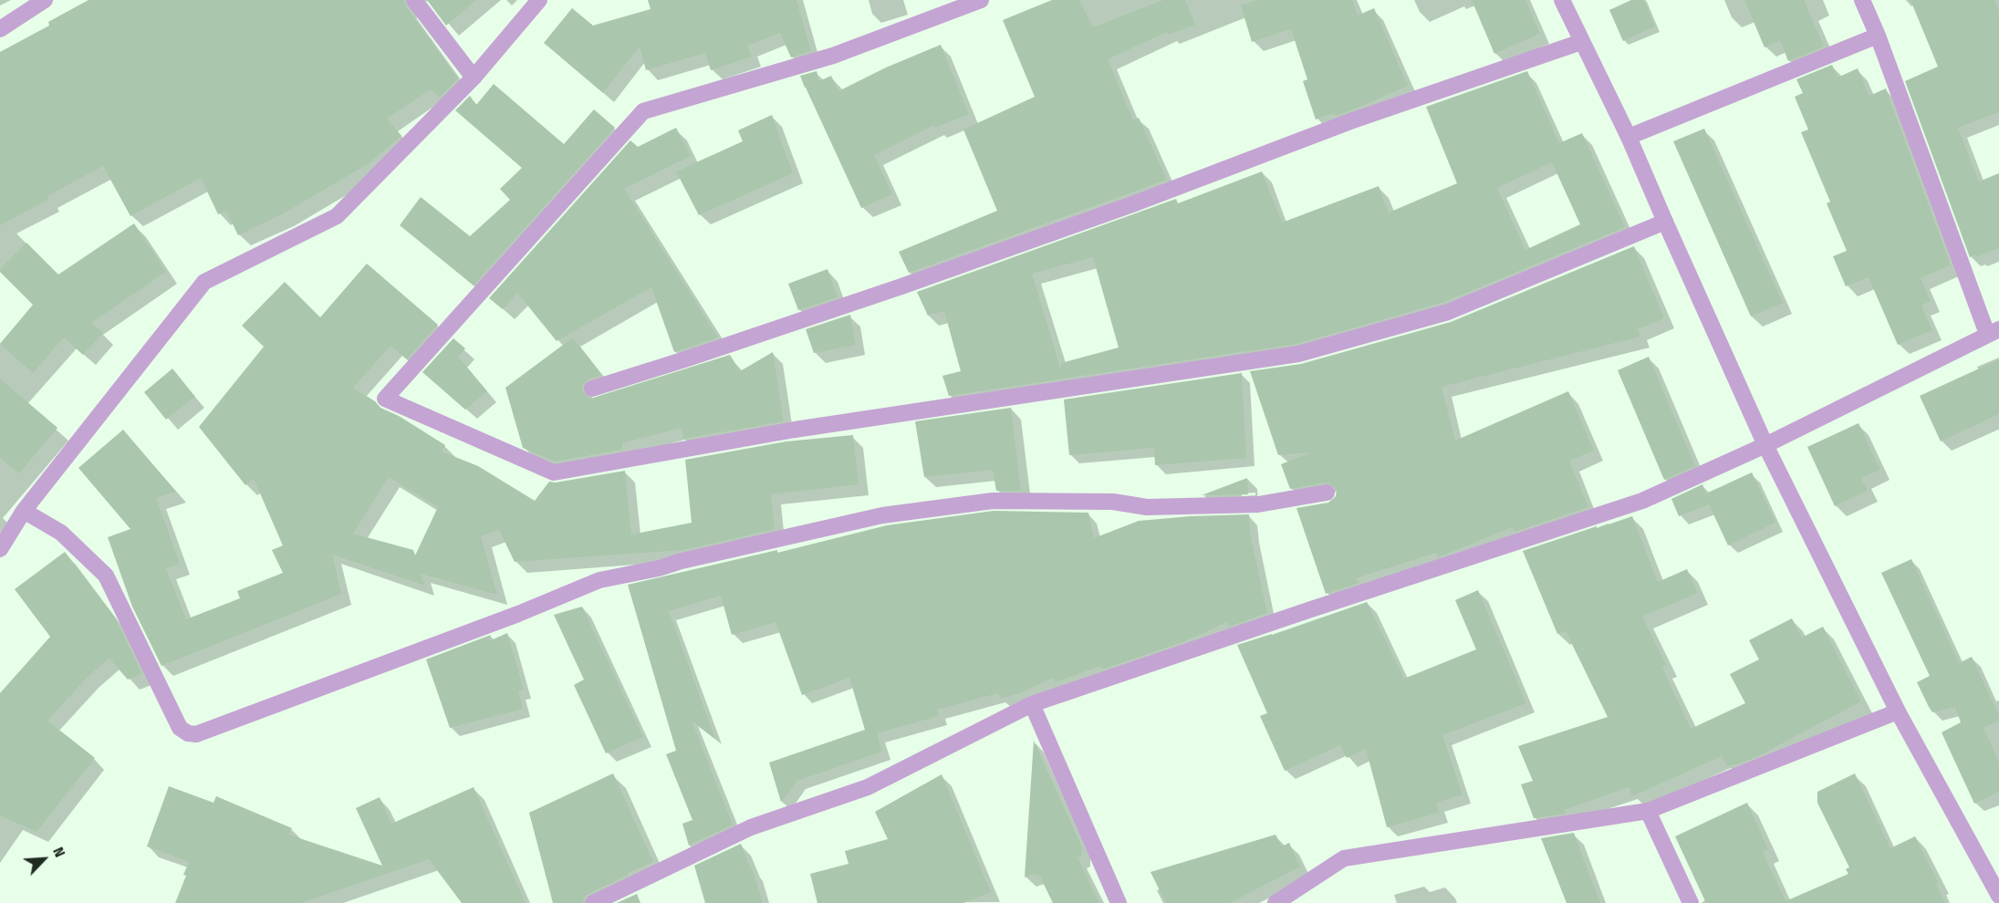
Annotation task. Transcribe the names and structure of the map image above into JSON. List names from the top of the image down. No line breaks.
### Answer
{"north":"top right"}
